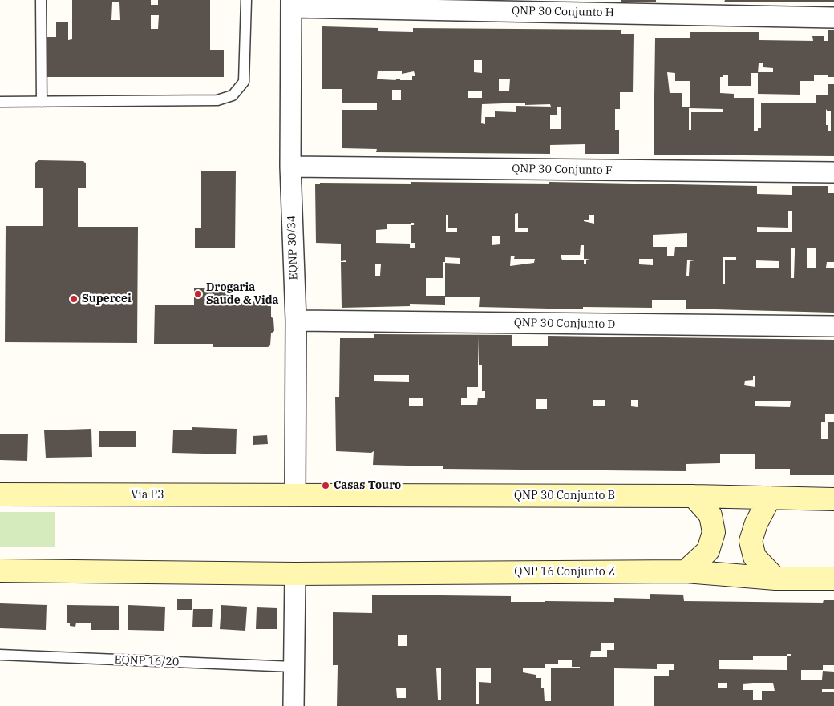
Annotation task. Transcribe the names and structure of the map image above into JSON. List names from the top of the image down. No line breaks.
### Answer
{"streets":{"street":["QNP 30 Conjunto H","QNP 30 Conjunto F","EQNP 30/34","QNP 30 Conjunto D","Via P3","QNP 30 Conjunto B","QNP 16 Conjunto Z"],"lane":["EQNP 16/20"]},"crossings":[["QNP 30 Conjunto H","EQNP 30/34"],["QNP 30 Conjunto F","EQNP 30/34"],["EQNP 30/34","QNP 30 Conjunto D"],["EQNP 30/34","Via P3"],["EQNP 30/34","QNP 30 Conjunto B"],["Via P3","QNP 30 Conjunto B"]],"places":["Drogaria Saude & Vida","Supercei","Casas Touro"]}
